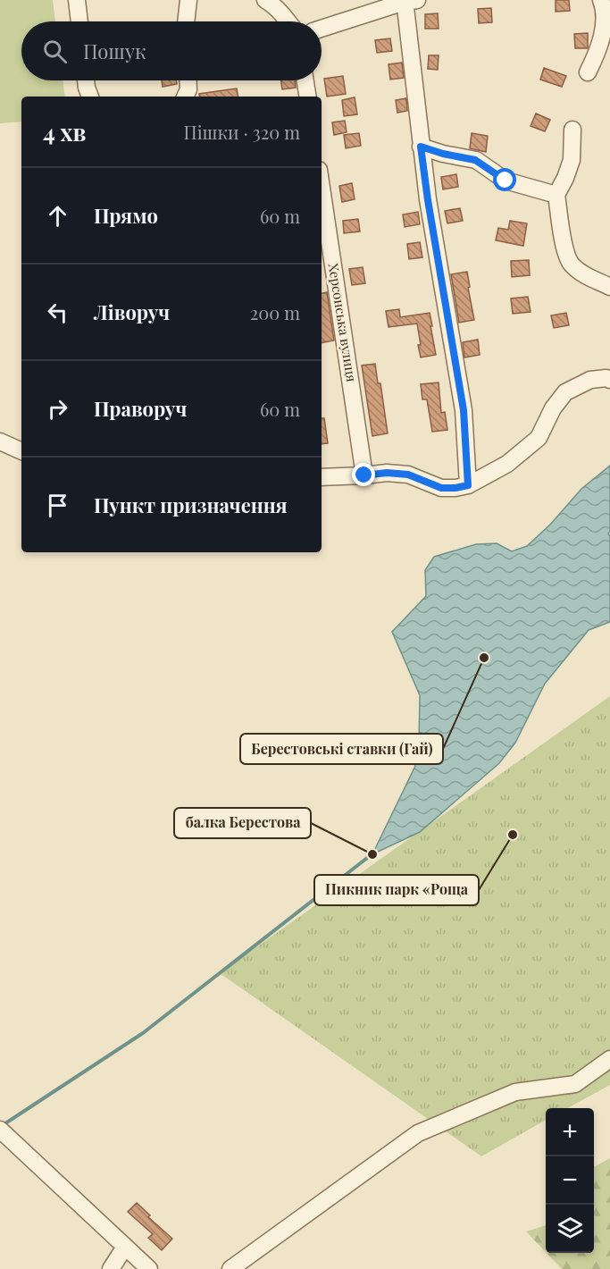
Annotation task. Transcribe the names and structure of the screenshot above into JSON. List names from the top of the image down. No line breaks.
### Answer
{"streets":{"street":["Херсонська вулиця"]},"places":["Берестовські ставки (Гай)","Пикник парк «Роща","балка Берестова"],"page":{"search":"Пошук","heading":["4 хв","Пішки · 320 m"],"list":[["Прямо","60 m"],["Ліворуч","200 m"],["Праворуч","60 m"],"Пункт призначення"],"map_buttons":["+","−"]}}
